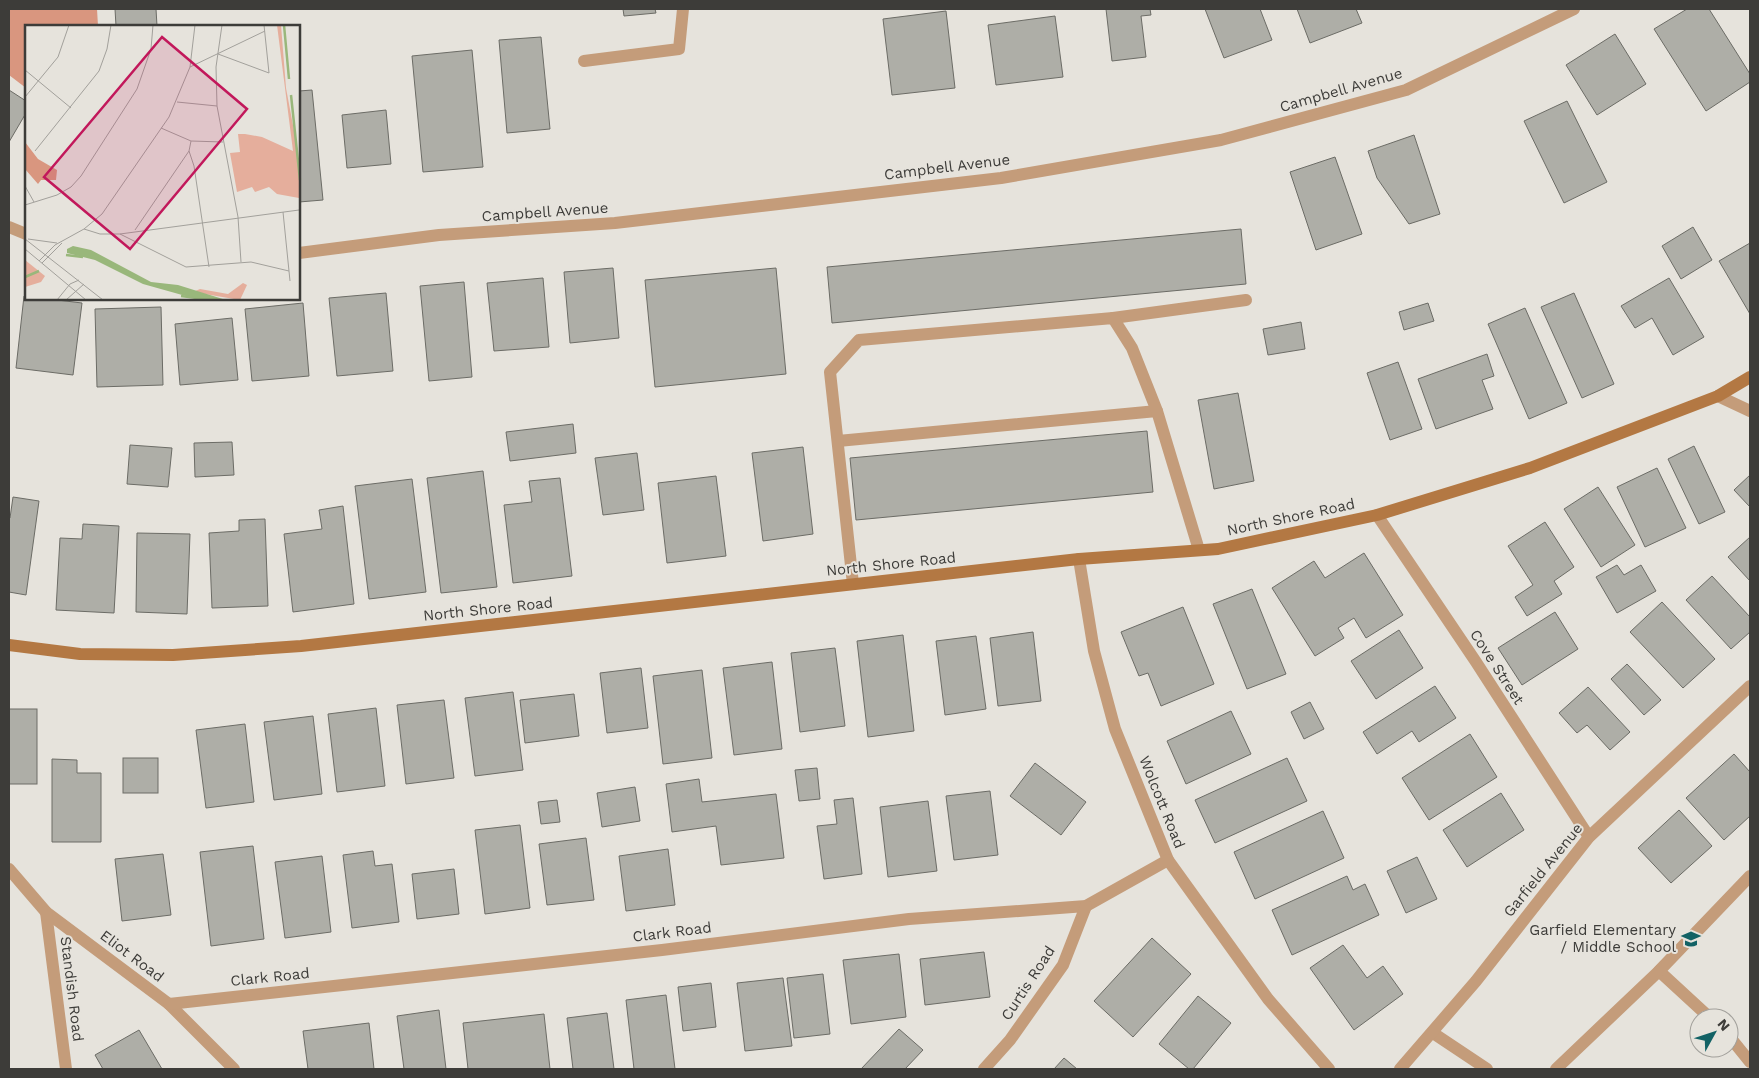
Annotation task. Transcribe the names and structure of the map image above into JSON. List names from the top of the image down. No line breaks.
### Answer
{"streets":{"main road":["North Shore Road"],"street":["Campbell Avenue","Cove Street","Wolcott Road","Garfield Avenue","Clark Road","Eliot Road","Curtis Road","Standish Road"]},"crossings":[["North Shore Road","Cove Street"],["North Shore Road","Wolcott Road"],["Cove Street","Garfield Avenue"],["Wolcott Road","Clark Road"],["Clark Road","Eliot Road"],["Clark Road","Curtis Road"],["Eliot Road","Standish Road"]],"places":{"school or university":["Garfield Elementary / Middle School"]},"north":"top right"}
